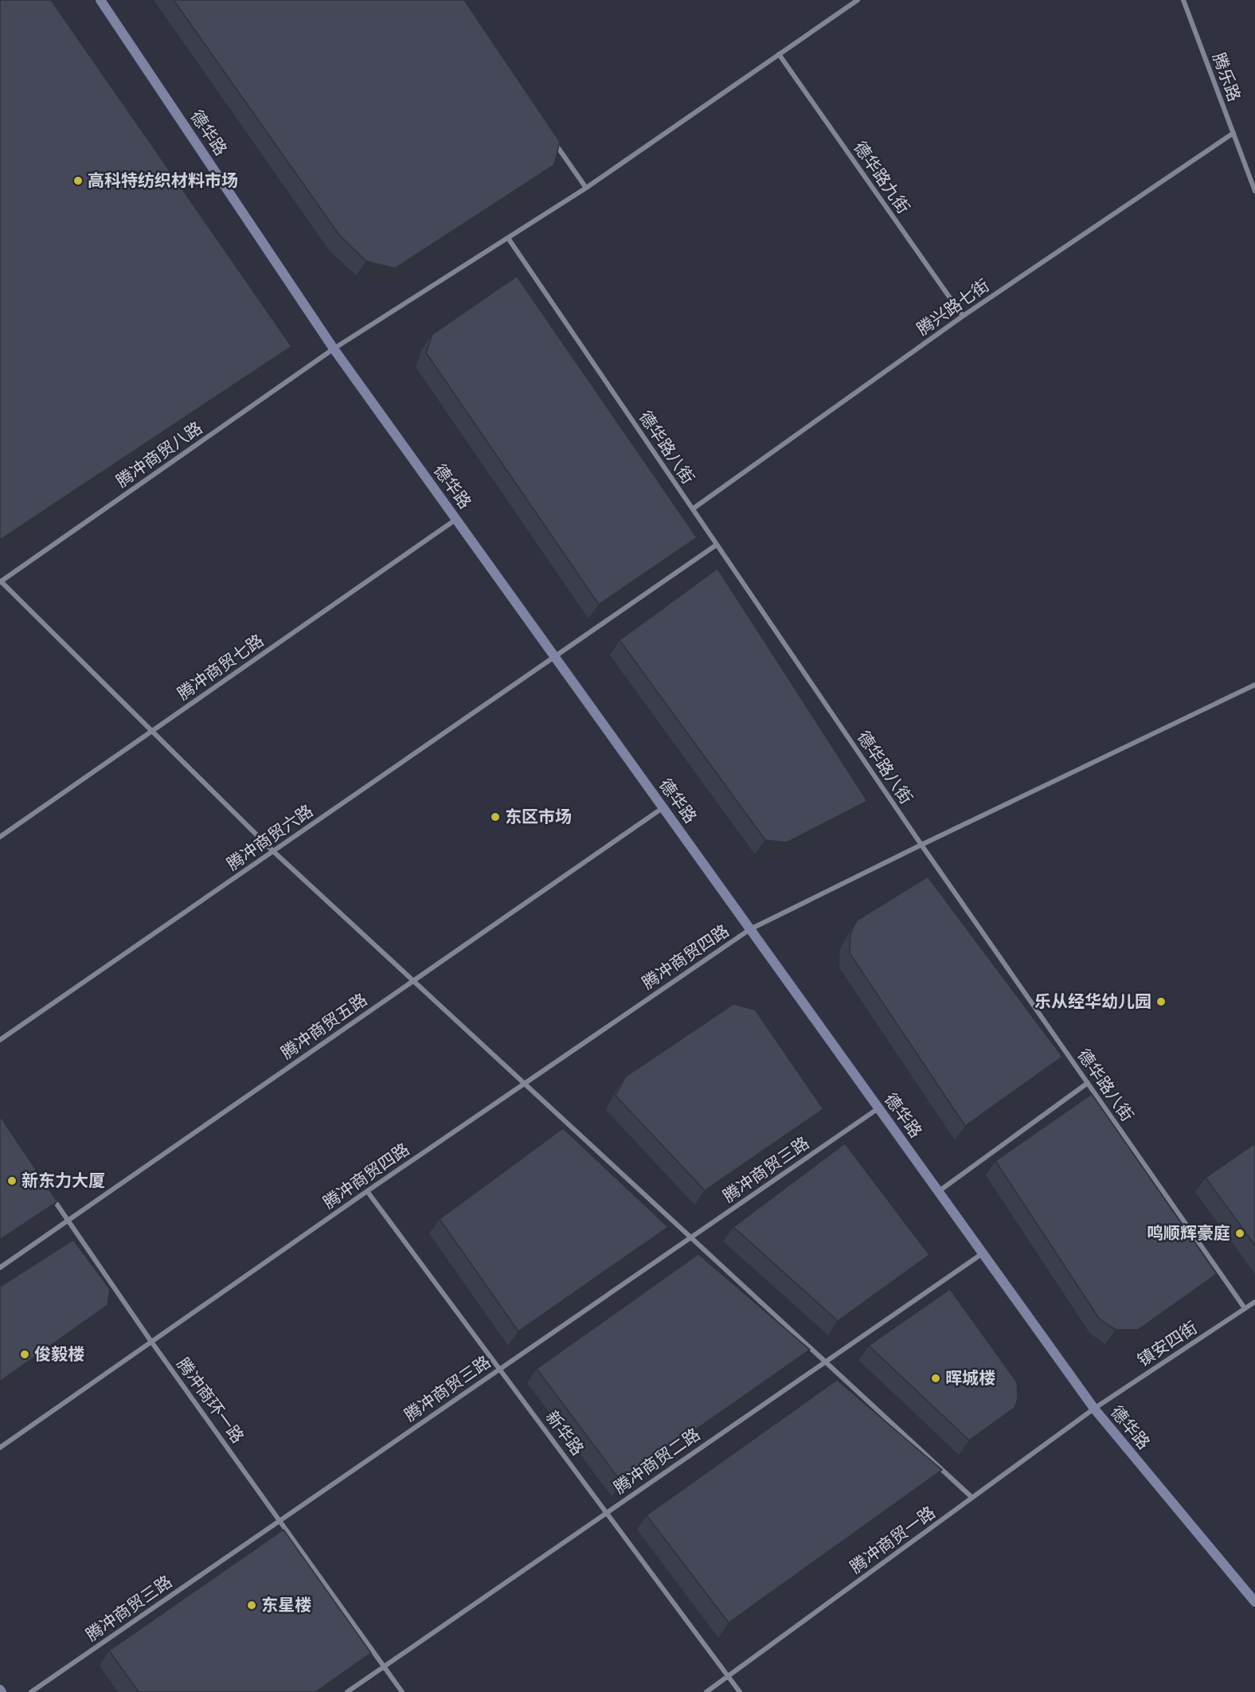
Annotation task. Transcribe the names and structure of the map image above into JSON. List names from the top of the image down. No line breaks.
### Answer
{"streets":{"street":["腾乐路","德华路","德华路九街","腾兴路七街","德华路八街","腾冲商贸八路","腾冲商贸七路","腾冲商贸六路","腾冲商贸四路","腾冲商贸五路","腾冲商贸三路","镇安四街","腾冲商环一路","新华路","腾冲商贸二路","腾冲商贸一路"]},"crossings":[["腾乐路","腾兴路七街"],["德华路","腾冲商贸八路"],["德华路","腾冲商贸七路"],["德华路","腾冲商贸六路"],["德华路","腾冲商贸四路"],["德华路","腾冲商贸五路"],["德华路","腾冲商贸三路"],["德华路","镇安四街"],["德华路","腾冲商贸二路"],["德华路","腾冲商贸一路"],["德华路九街","腾兴路七街"],["德华路九街","腾冲商贸八路"],["腾兴路七街","德华路八街"],["德华路八街","腾冲商贸八路"],["德华路八街","腾冲商贸六路"],["德华路八街","腾冲商贸四路"],["德华路八街","镇安四街"],["腾冲商贸四路","腾冲商环一路"],["腾冲商贸四路","新华路"],["腾冲商贸五路","腾冲商环一路"],["腾冲商贸三路","腾冲商环一路"],["腾冲商贸三路","新华路"],["镇安四街","腾冲商贸一路"],["腾冲商环一路","腾冲商贸二路"],["新华路","腾冲商贸二路"],["新华路","腾冲商贸一路"]],"places":["高科特纺织材料市场","东区市场","乐从经华幼儿园","新东力大厦","鸣顺辉豪庭","俊毅楼","晖城楼","东星楼"]}
